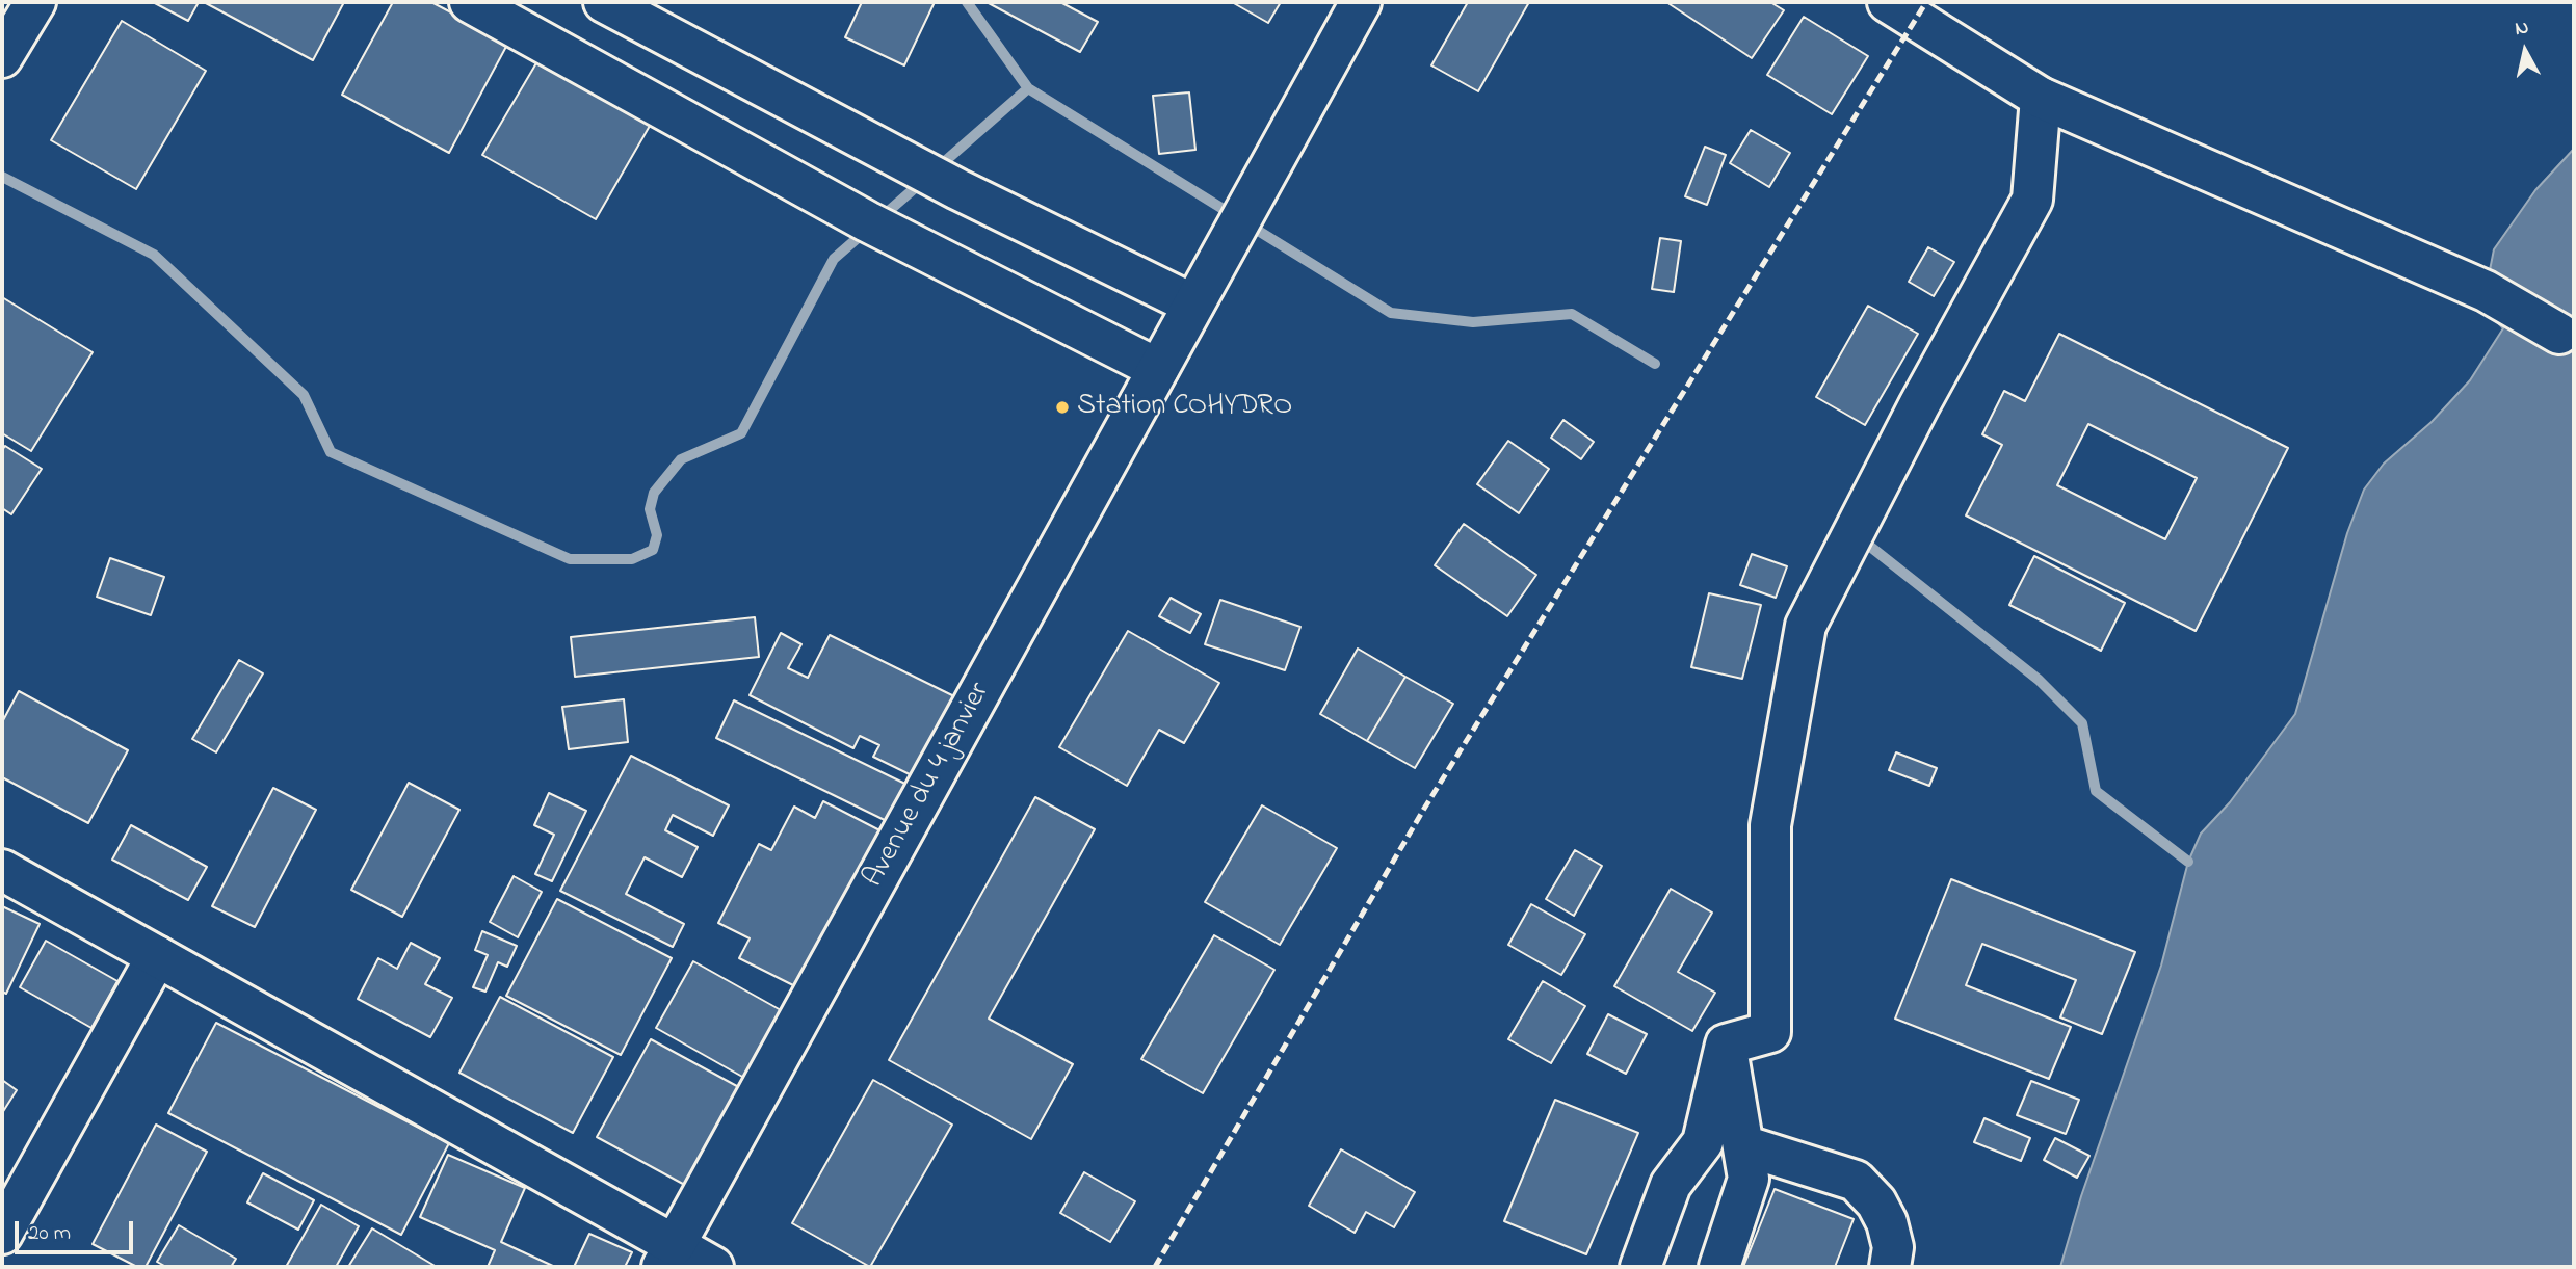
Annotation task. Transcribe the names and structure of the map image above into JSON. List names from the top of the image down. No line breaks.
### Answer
{"streets":{"street":["Avenue du 4 janvier"]},"places":["Station COHYDRO"],"scale_bar":"20 m","north":"top"}
